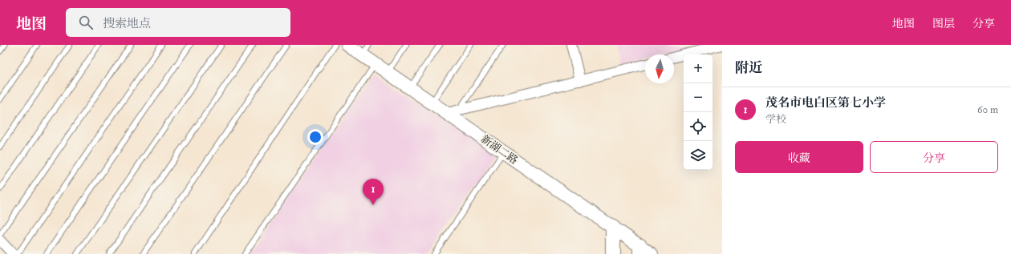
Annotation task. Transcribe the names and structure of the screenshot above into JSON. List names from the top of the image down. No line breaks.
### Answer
{"streets":{"main road":["新湖二路"]},"north":"bottom","page":{"header":"地图","search":"搜索地点","nav":["地图","图层","分享"],"heading":"附近","map_buttons":["+","−"],"list":[{"mark":"1","name":"茂名市电白区第七小学","note":"学校","value":"60 m"}],"buttons":["收藏","分享"],"pins":"1"}}
